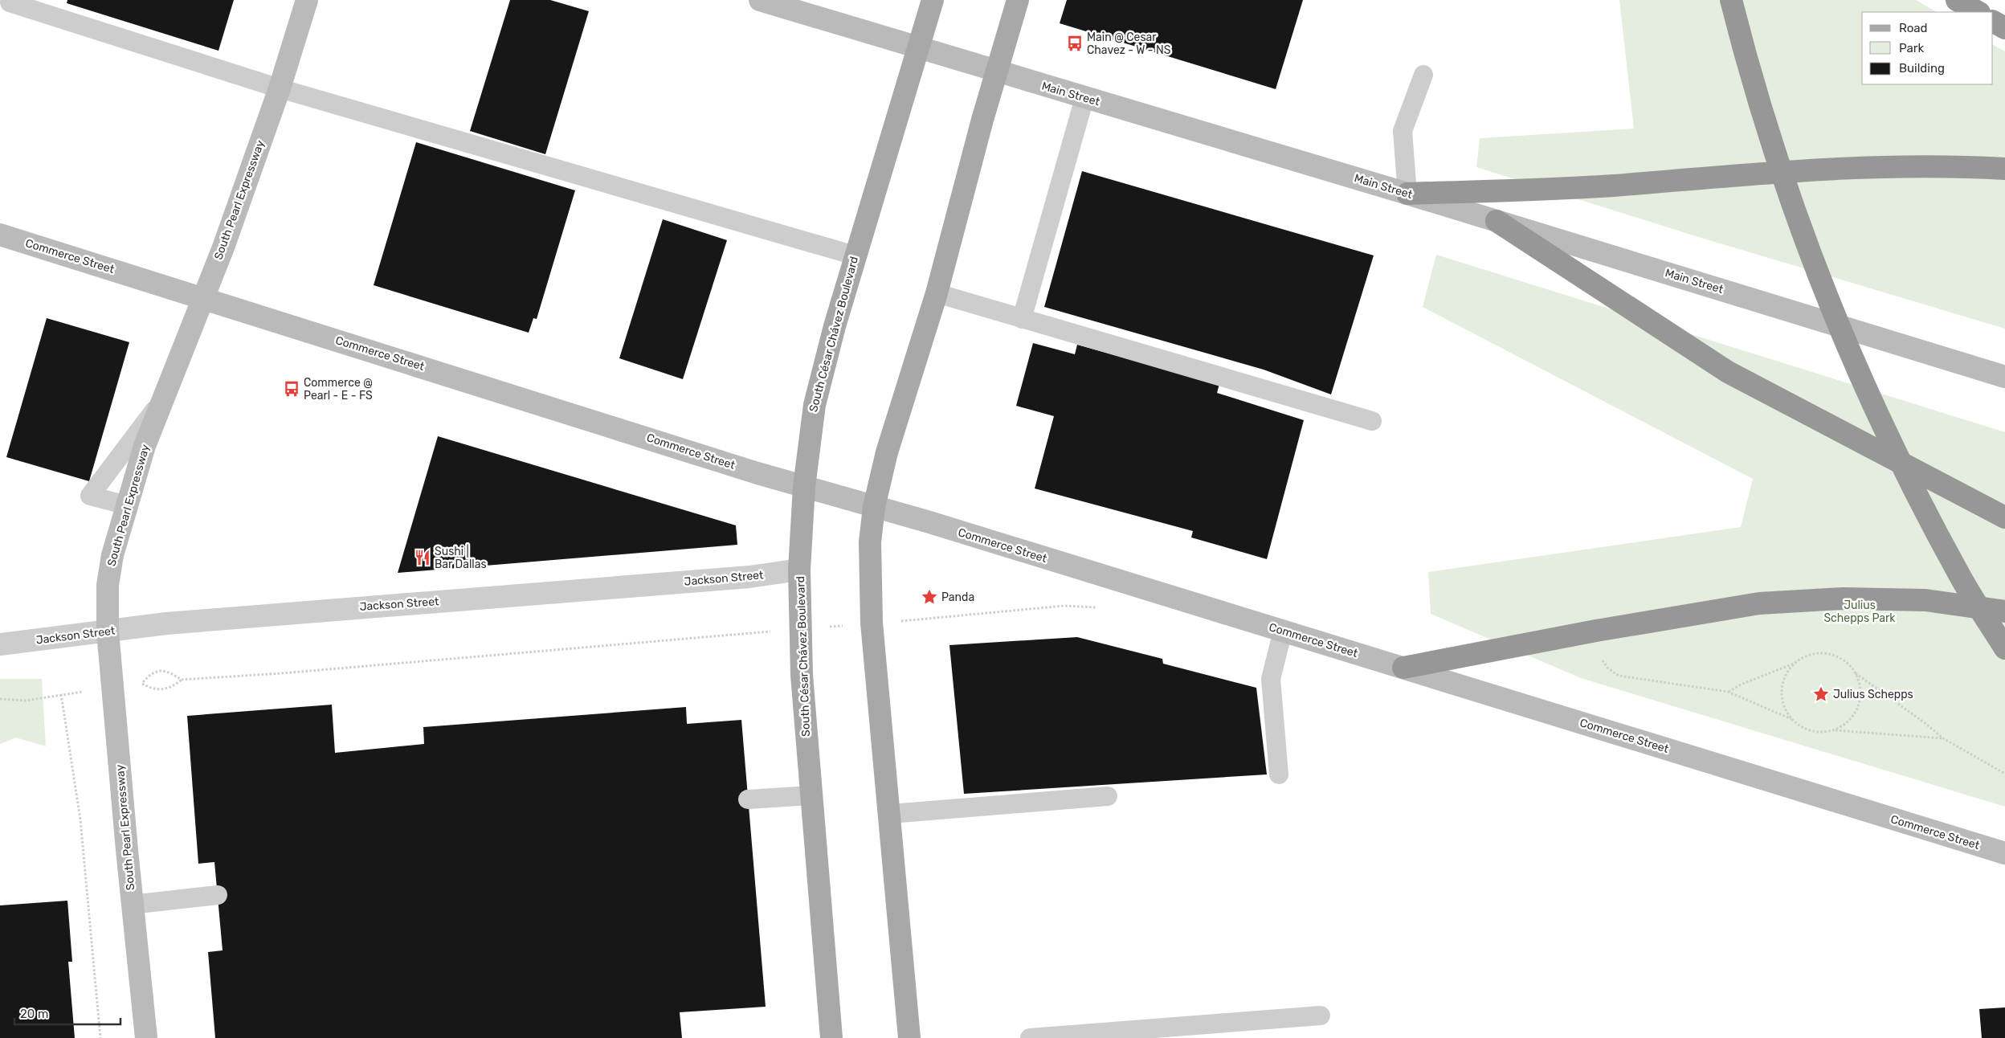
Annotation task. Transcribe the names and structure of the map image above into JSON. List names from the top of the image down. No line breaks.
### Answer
{"streets":{"main road":["Main Street","South Pearl Expressway","Commerce Street","South César Chávez Boulevard"],"street":["Jackson Street"]},"crossings":[["Main Street","South César Chávez Boulevard"],["South Pearl Expressway","Commerce Street"],["South Pearl Expressway","Jackson Street"],["Commerce Street","South César Chávez Boulevard"],["South César Chávez Boulevard","Jackson Street"]],"parks":["Julius Schepps Park"],"places":{"bus stop":["Main @ Cesar Chavez - W - NS","Commerce @ Pearl - E - FS"],"restaurant":["Sushi | Bar Dallas"],"place":["Panda","Julius Schepps"]},"legend":["Road","Park","Building"],"scale_bar":"20 m"}
